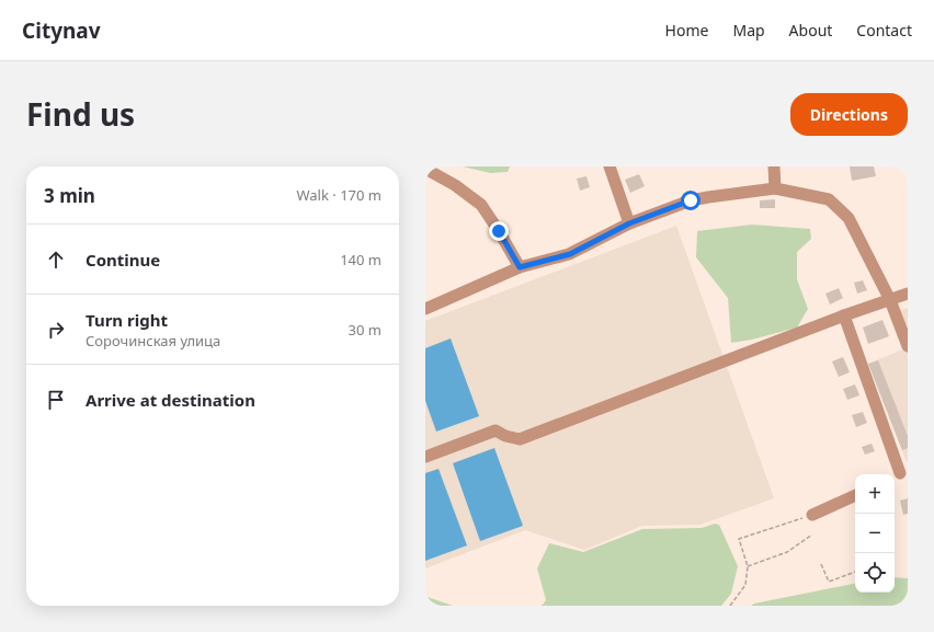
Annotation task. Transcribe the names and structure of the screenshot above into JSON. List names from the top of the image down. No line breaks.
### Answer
{"page":{"header":"Citynav","nav":["Home","Map","About","Contact"],"title":"Find us","buttons":"Directions","heading":["3 min","Walk · 170 m"],"list":[["Continue","140 m"],["Turn right","Сорочинская улица","30 m"],"Arrive at destination"],"map_buttons":["+","−"]}}
